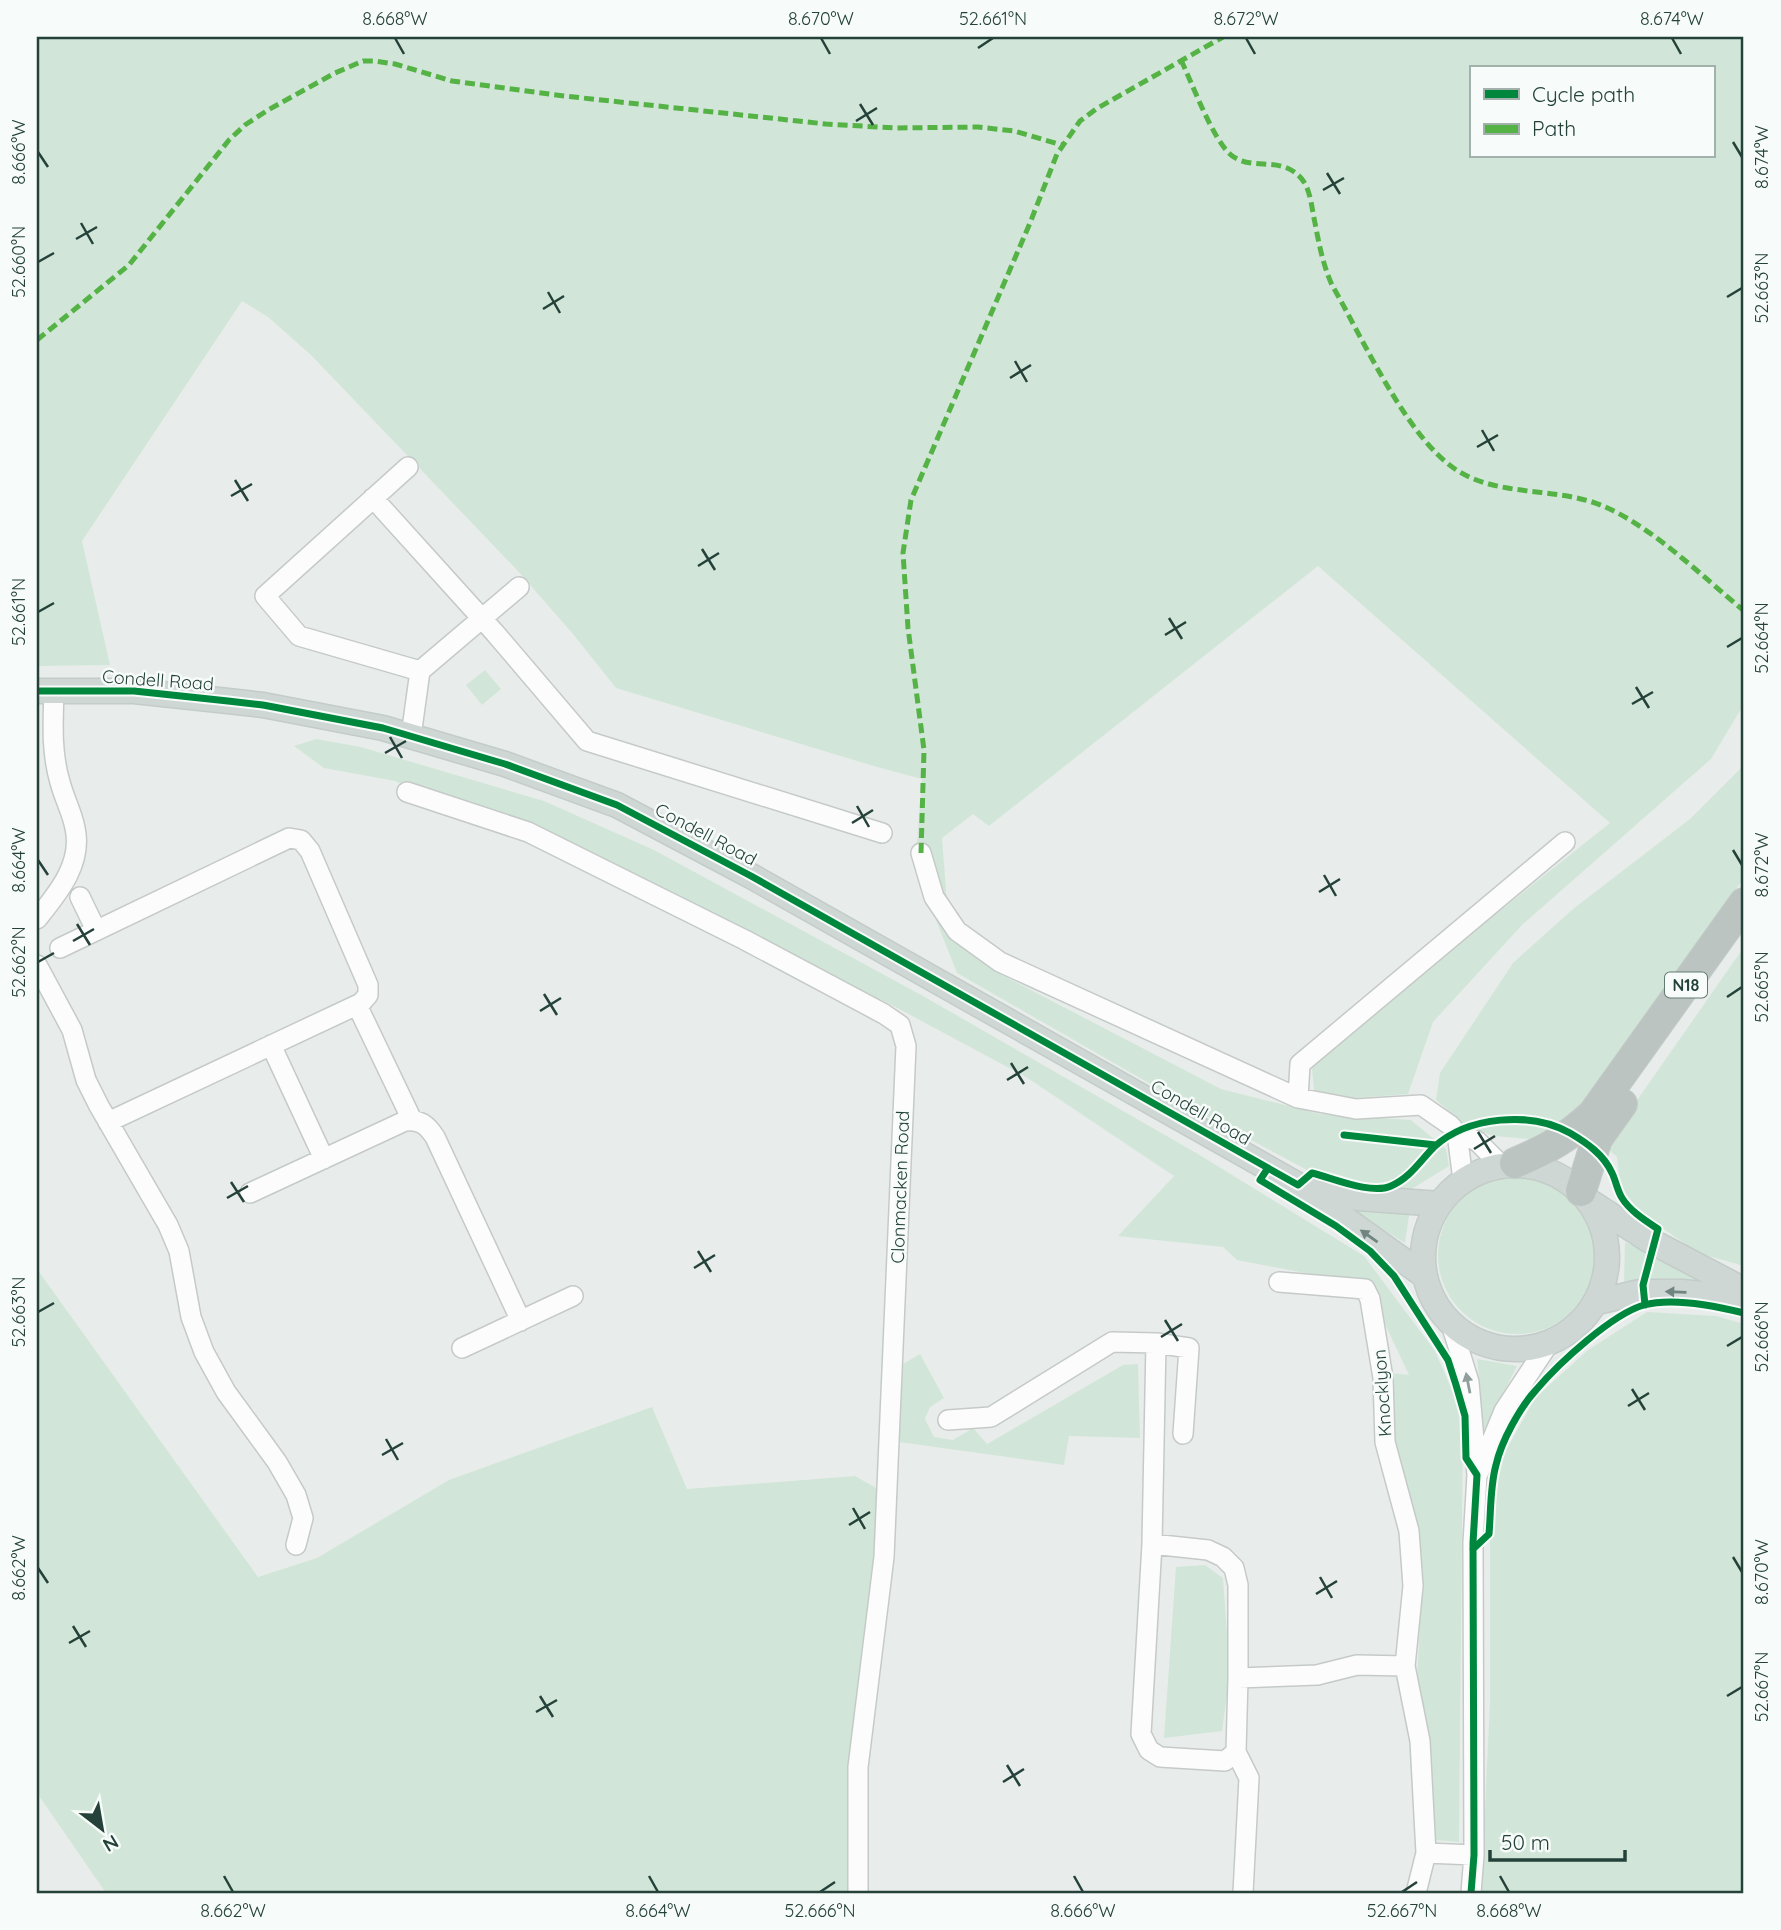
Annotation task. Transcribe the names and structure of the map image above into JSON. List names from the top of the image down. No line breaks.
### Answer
{"streets":{"highway":["N18"],"main road":["Condell Road"],"street":["Clonmacken Road","Knocklyon"]},"legend":["Cycle path","Path"],"scale_bar":"50 m","north":"bottom right","coordinates":["8.668°W","8.670°W","52.661°N","8.672°W","8.674°W","8.666°W","52.660°N","52.663°N","52.664°N","8.664°W","52.662°N","52.665°N","52.666°N","8.662°W","52.667°N"]}
